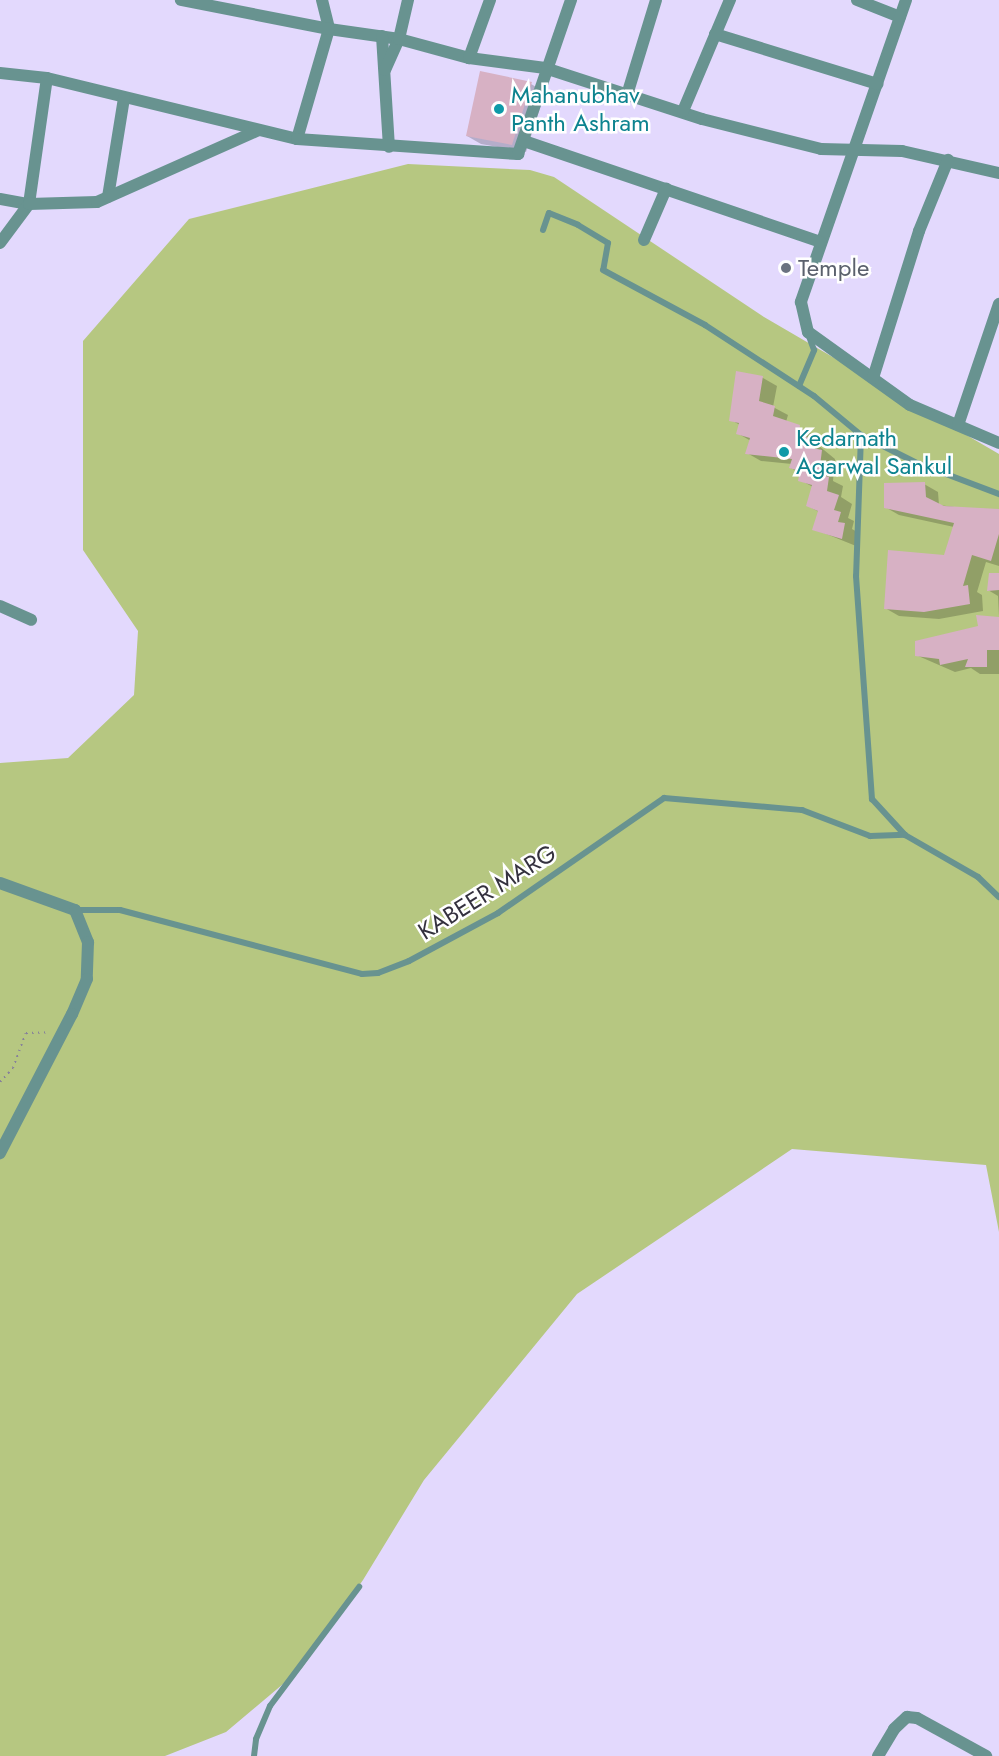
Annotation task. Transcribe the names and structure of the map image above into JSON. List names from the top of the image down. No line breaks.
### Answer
{"streets":{"lane":["KABEER MARG"]},"places":["Mahanubhav Panth Ashram","Temple","Kedarnath Agarwal Sankul"]}
